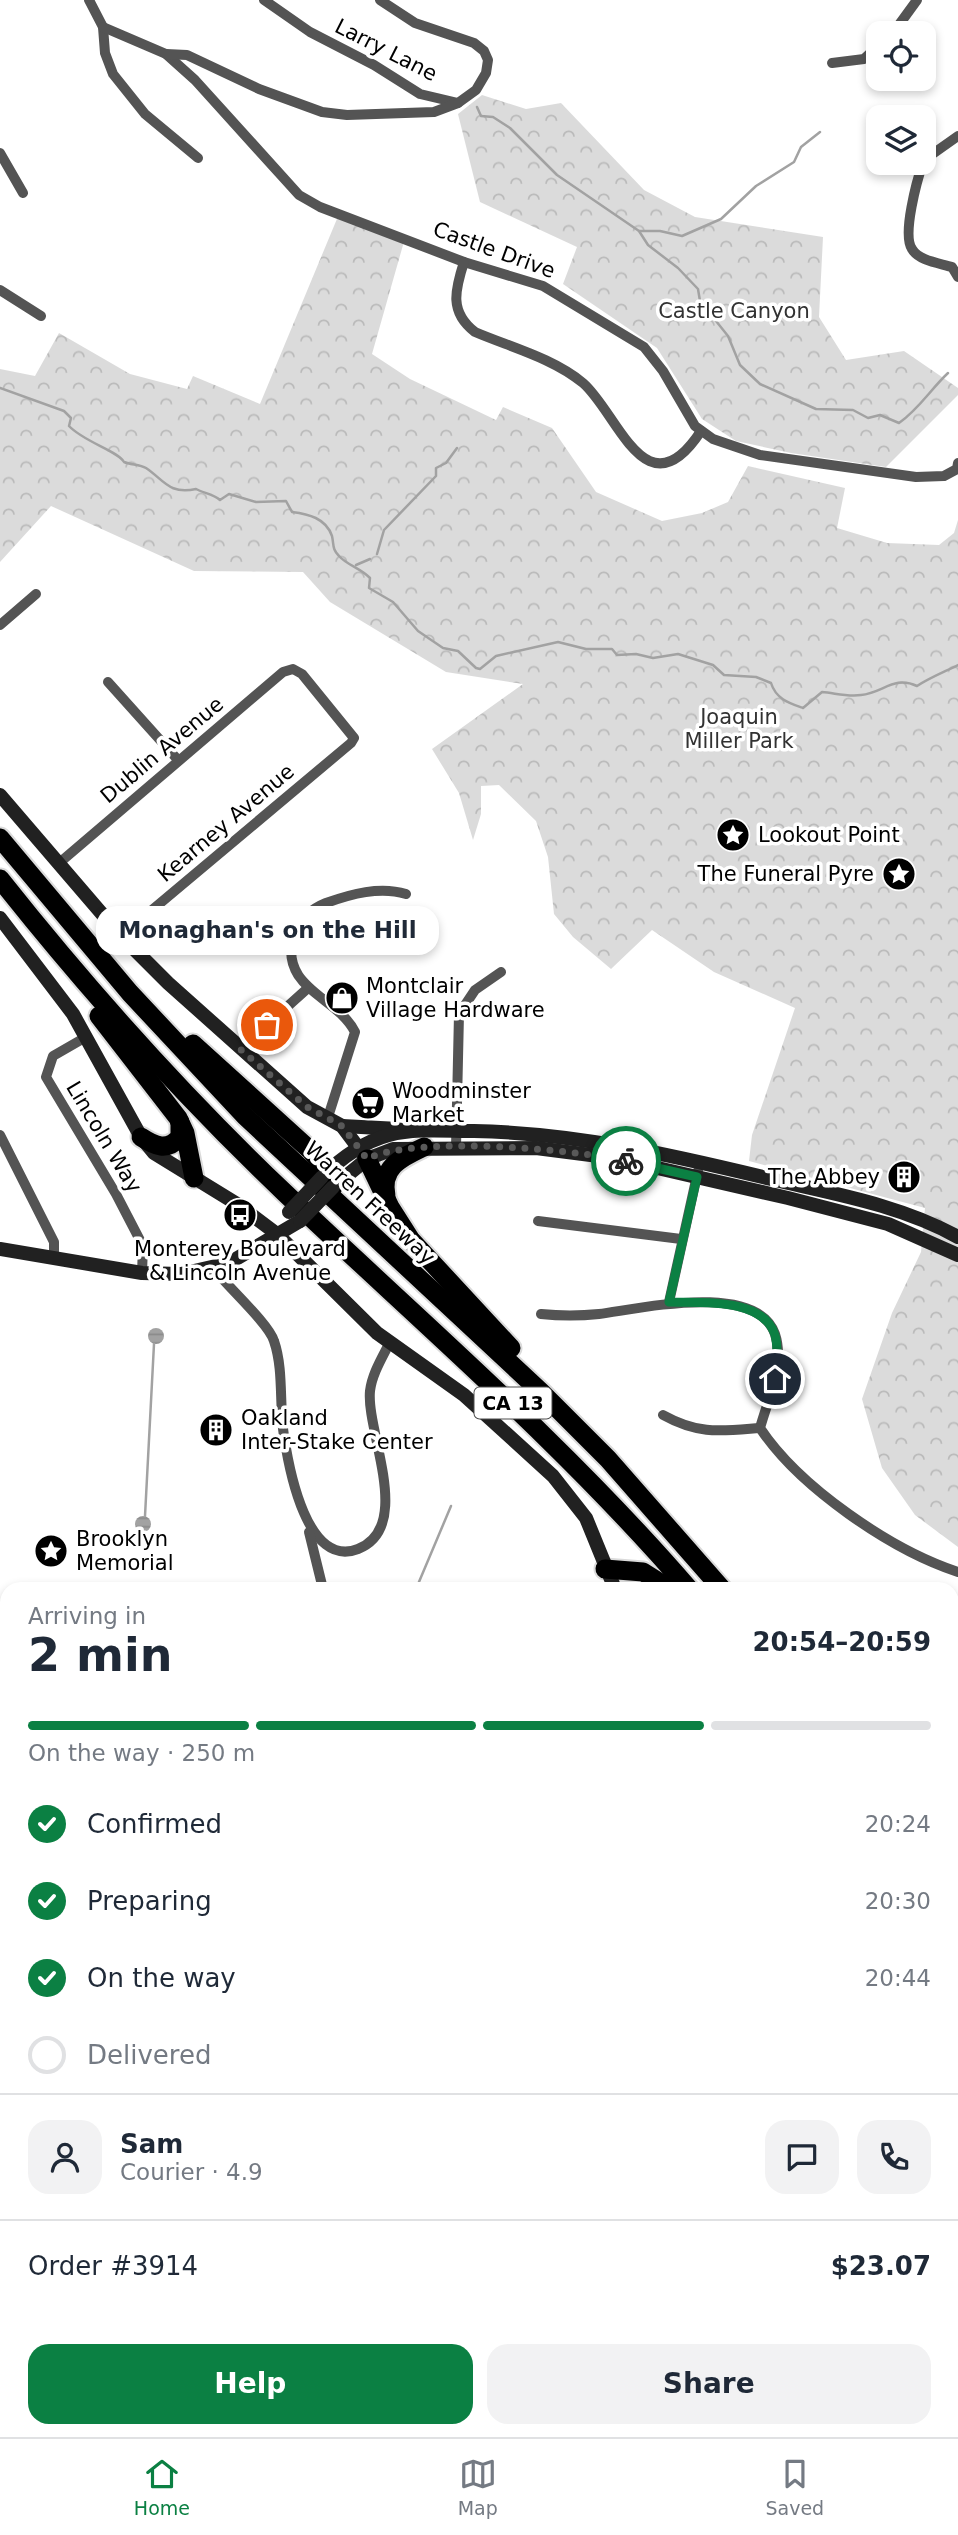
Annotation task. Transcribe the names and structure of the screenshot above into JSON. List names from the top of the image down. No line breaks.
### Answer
{"streets":{"highway":["Warren Freeway","CA 13"],"street":["Larry Lane","Castle Drive","Dublin Avenue","Kearney Avenue","Lincoln Way"]},"crossings":[["Dublin Avenue","Kearney Avenue"]],"parks":["Castle Canyon","Joaquin Miller Park"],"places":{"place":["Lookout Point","The Funeral Pyre","Brooklyn Memorial"],"shop":["Montclair Village Hardware"],"other":["Monaghan's on the Hill"],"supermarket":["Woodminster Market"],"building":["The Abbey","Oakland Inter-Stake Center"],"bus stop":["Monterey Boulevard & Lincoln Avenue"]},"page":{"bubble":"Monaghan's on the Hill","heading":["2 min","Arriving in","20:54–20:59"],"panel":["Sam","Courier · 4.9","Order #3914","$23.07"],"bar":"On the way · 250 m","list":[["Confirmed","20:24"],["Preparing","20:30"],["On the way","20:44"],"Delivered"],"buttons":["Help","Share"],"tabs":["Home","Map","Saved"]}}
